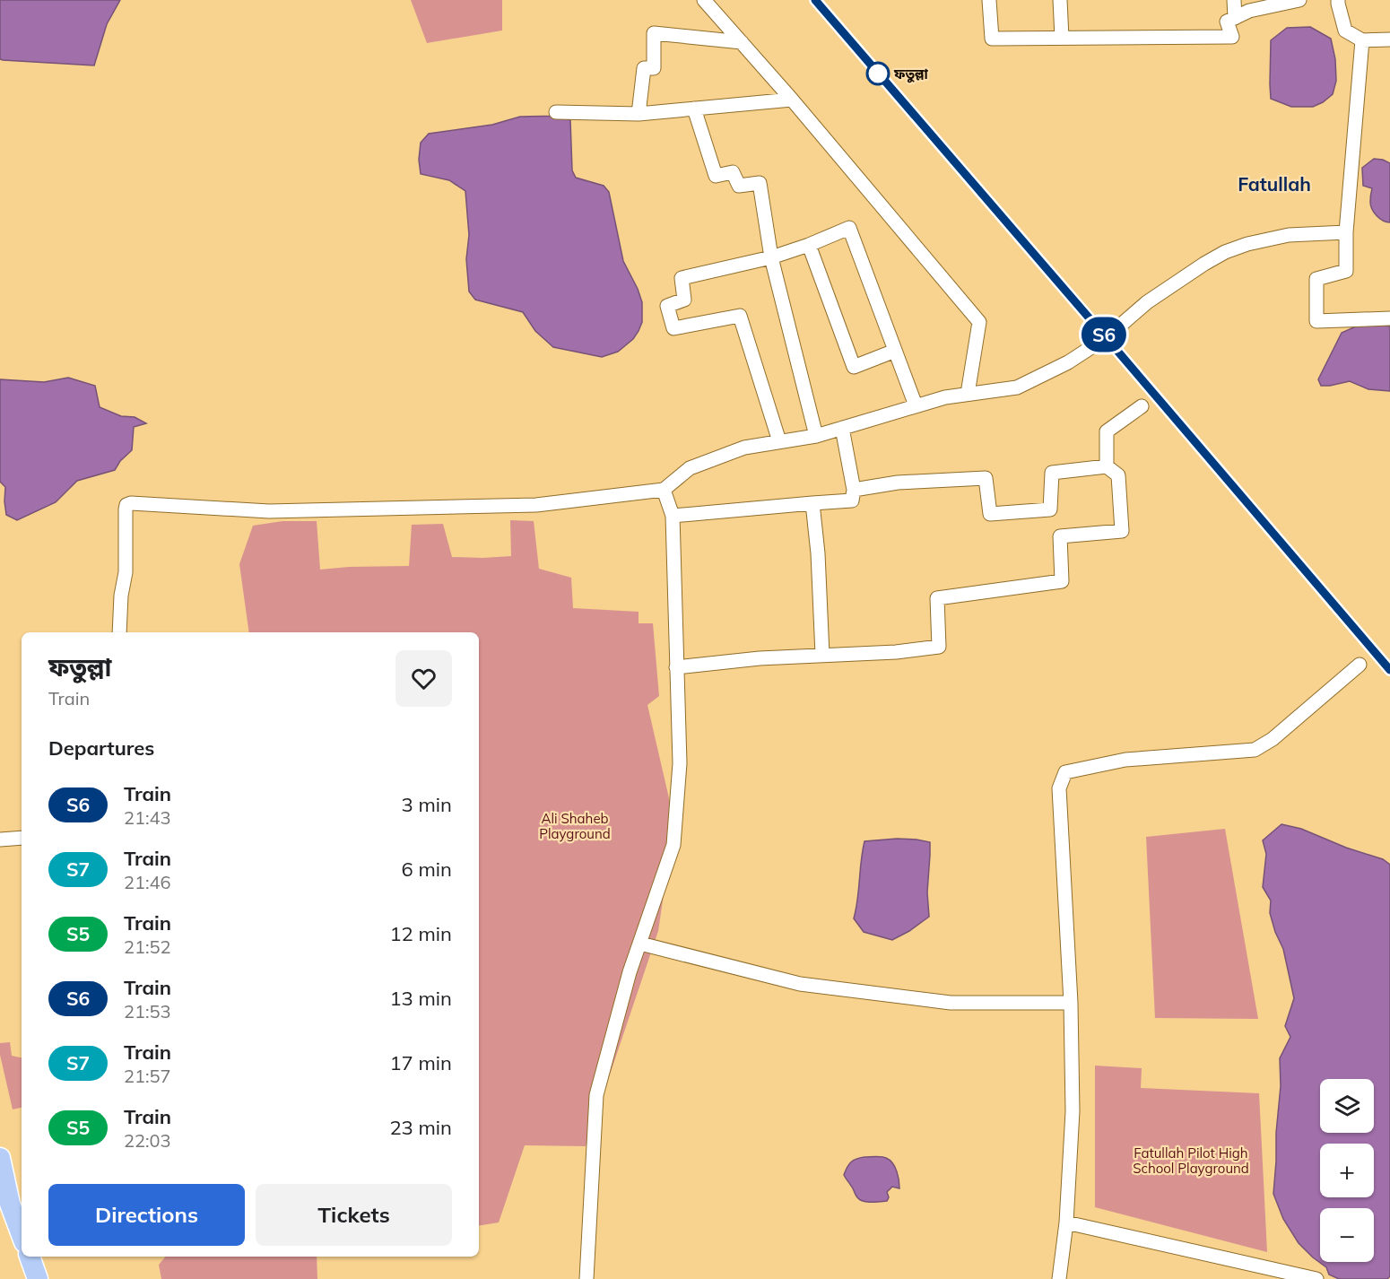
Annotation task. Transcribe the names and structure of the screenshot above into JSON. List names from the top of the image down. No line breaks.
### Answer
{"districts":["Fatullah"],"parks":["Ali Shaheb Playground","Fatullah Pilot High School Playground"],"places":["ফতুল্লা"],"page":{"on_map":"S6","heading":[["ফতুল্লা","Train"],"Departures"],"list":[{"mark":"S6","name":"Train","note":"21:43","value":"3 min"},{"mark":"S7","name":"Train","note":"21:46","value":"6 min"},{"mark":"S5","name":"Train","note":"21:52","value":"12 min"},{"mark":"S6","name":"Train","note":"21:53","value":"13 min"},{"mark":"S7","name":"Train","note":"21:57","value":"17 min"},{"mark":"S5","name":"Train","note":"22:03","value":"23 min"}],"map_buttons":["+","−"],"buttons":["Directions","Tickets"]}}
